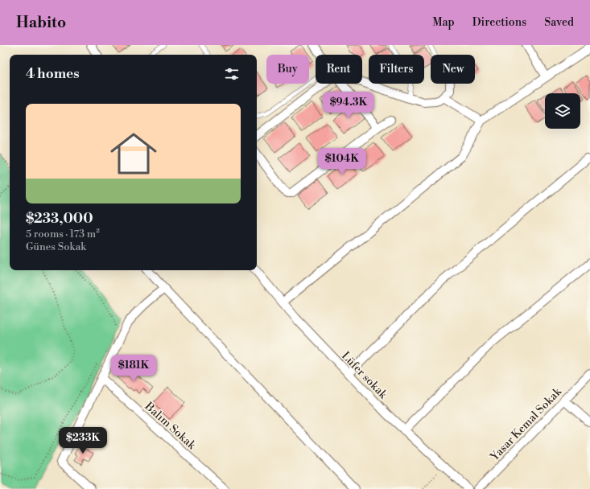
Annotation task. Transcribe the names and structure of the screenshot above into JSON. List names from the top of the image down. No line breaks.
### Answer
{"streets":{"street":["Lüfer sokak","Yasar Kemal Sokak","Balım Sokak"]},"page":{"header":"Habito","nav":["Map","Directions","Saved"],"chip":["Buy","Rent","Filters","New"],"heading":"4 homes","price":["$94.3K","$104K","$181K","$233K"],"list":[{"name":"$233,000","note":"5 rooms · 173 m² · Günes Sokak"}]}}
